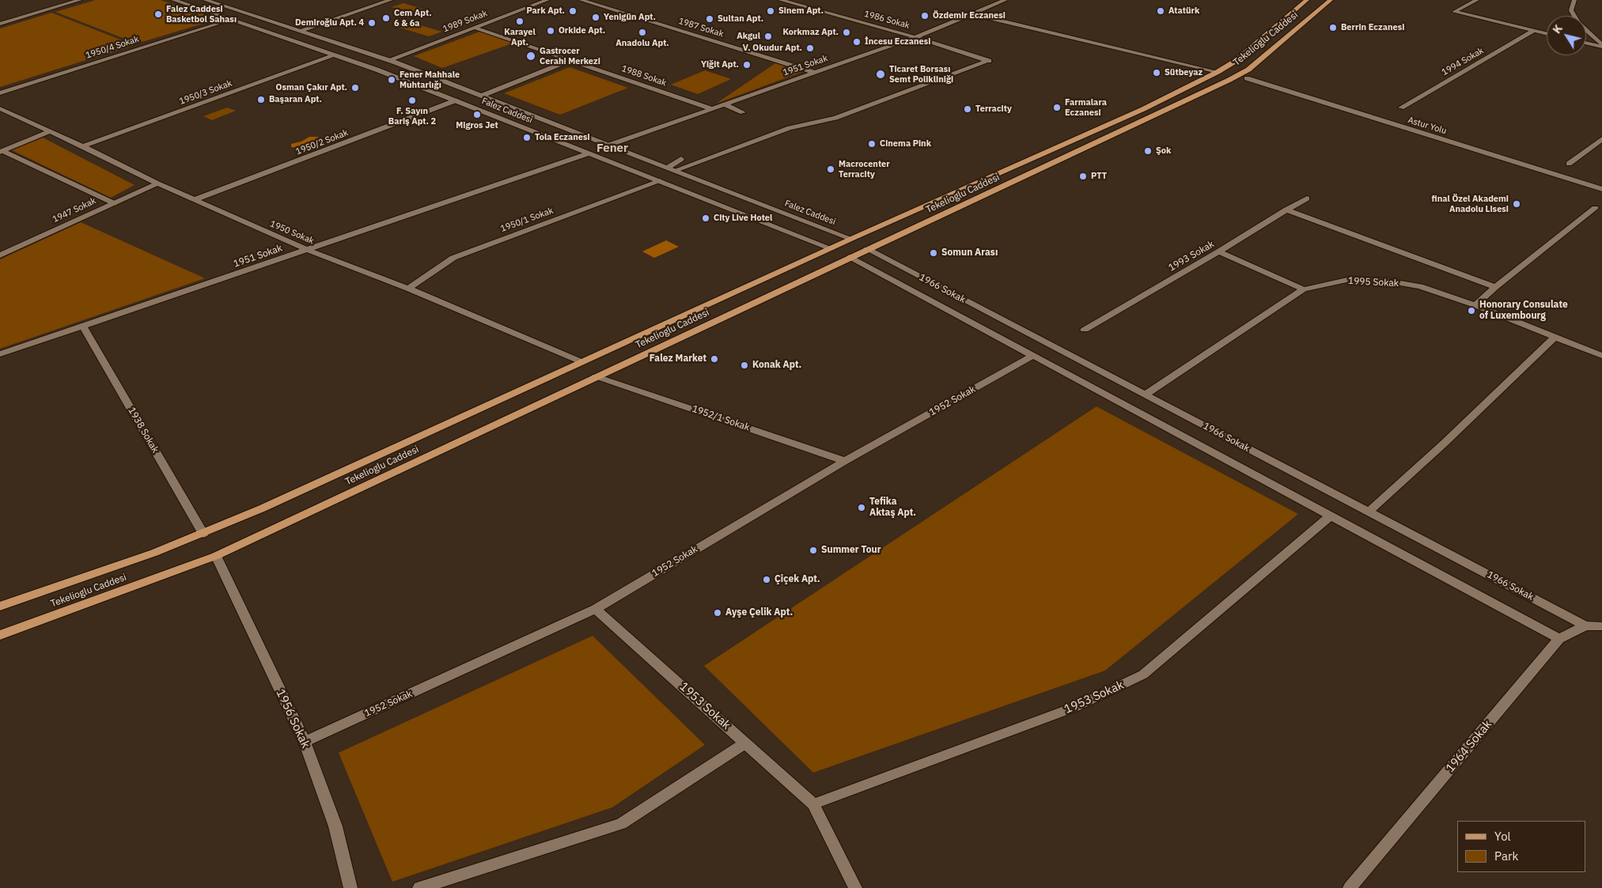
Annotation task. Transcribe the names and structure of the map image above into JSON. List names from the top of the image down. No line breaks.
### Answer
{"streets":{"main road":["Tekelioglu Caddesi"],"street":["1986 Sokak","1989 Sokak","1987 Sokak","1950/4 Sokak","1994 Sokak","1951 Sokak","1988 Sokak","1950/3 Sokak","Falez Caddesi","Astur Yolu","1950/2 Sokak","1947 Sokak","1950/1 Sokak","1950 Sokak","1993 Sokak","1995 Sokak","1966 Sokak","1952 Sokak","1952/1 Sokak","1938 Sokak","1953 Sokak","1956 Sokak","1964 Sokak"]},"crossings":[["1986 Sokak","1951 Sokak"],["1986 Sokak","Falez Caddesi"],["1989 Sokak","1988 Sokak"],["1989 Sokak","Falez Caddesi"],["1987 Sokak","1951 Sokak"],["Tekelioglu Caddesi","Falez Caddesi"],["Tekelioglu Caddesi","1950 Sokak"],["Tekelioglu Caddesi","1966 Sokak"],["Tekelioglu Caddesi","1952/1 Sokak"],["Tekelioglu Caddesi","1938 Sokak"],["Tekelioglu Caddesi","1956 Sokak"],["1950/4 Sokak","Falez Caddesi"],["1951 Sokak","1988 Sokak"],["1951 Sokak","Falez Caddesi"],["1951 Sokak","1950 Sokak"],["1951 Sokak","1938 Sokak"],["1950/3 Sokak","Falez Caddesi"],["1950/3 Sokak","1950 Sokak"],["Falez Caddesi","1950/2 Sokak"],["Falez Caddesi","1950/1 Sokak"],["1950/2 Sokak","1950 Sokak"],["1947 Sokak","1950 Sokak"],["1950/1 Sokak","1950 Sokak"],["1995 Sokak","1966 Sokak"],["1966 Sokak","1952 Sokak"],["1966 Sokak","1953 Sokak"],["1966 Sokak","1964 Sokak"],["1952 Sokak","1952/1 Sokak"],["1952 Sokak","1953 Sokak"],["1952 Sokak","1956 Sokak"]],"districts":["Fener"],"places":["Park Apt.","Sinem Apt.","Atatürk","Falez Caddesi Basketbol Sahası","Özdemir Eczanesi","Yenigün Apt.","Cem Apt. 6 & 6a","Sultan Apt.","Karayel Apt.","Demiroğlu Apt. 4","Berrin Eczanesi","Orkide Apt.","Anadolu Apt.","Korkmaz Apt.","Akgul","İncesu Eczanesi","V. Okudur Apt.","Gastrocer Cerahi Merkezi","Yiğit Apt.","Sütbeyaz","Ticaret Borsası Semt Polikliniği","Fener Mahhale Muhtarlığı","Osman Çakır Apt.","Başaran Apt.","F. Sayın Bariş Apt. 2","Farmalara Eczanesi","Terracity","Migros Jet","Tola Eczanesi","Cinema Pink","Şok","Macrocenter Terracity","PTT","final Özel Akademi Anadolu Lisesi","City Live Hotel","Somun Arası","Honorary Consulate of Luxembourg","Falez Market","Konak Apt.","Tefika Aktaş Apt.","Summer Tour","Çiçek Apt.","Ayşe Çelik Apt."],"legend":["Yol","Park"],"north":"top left"}
